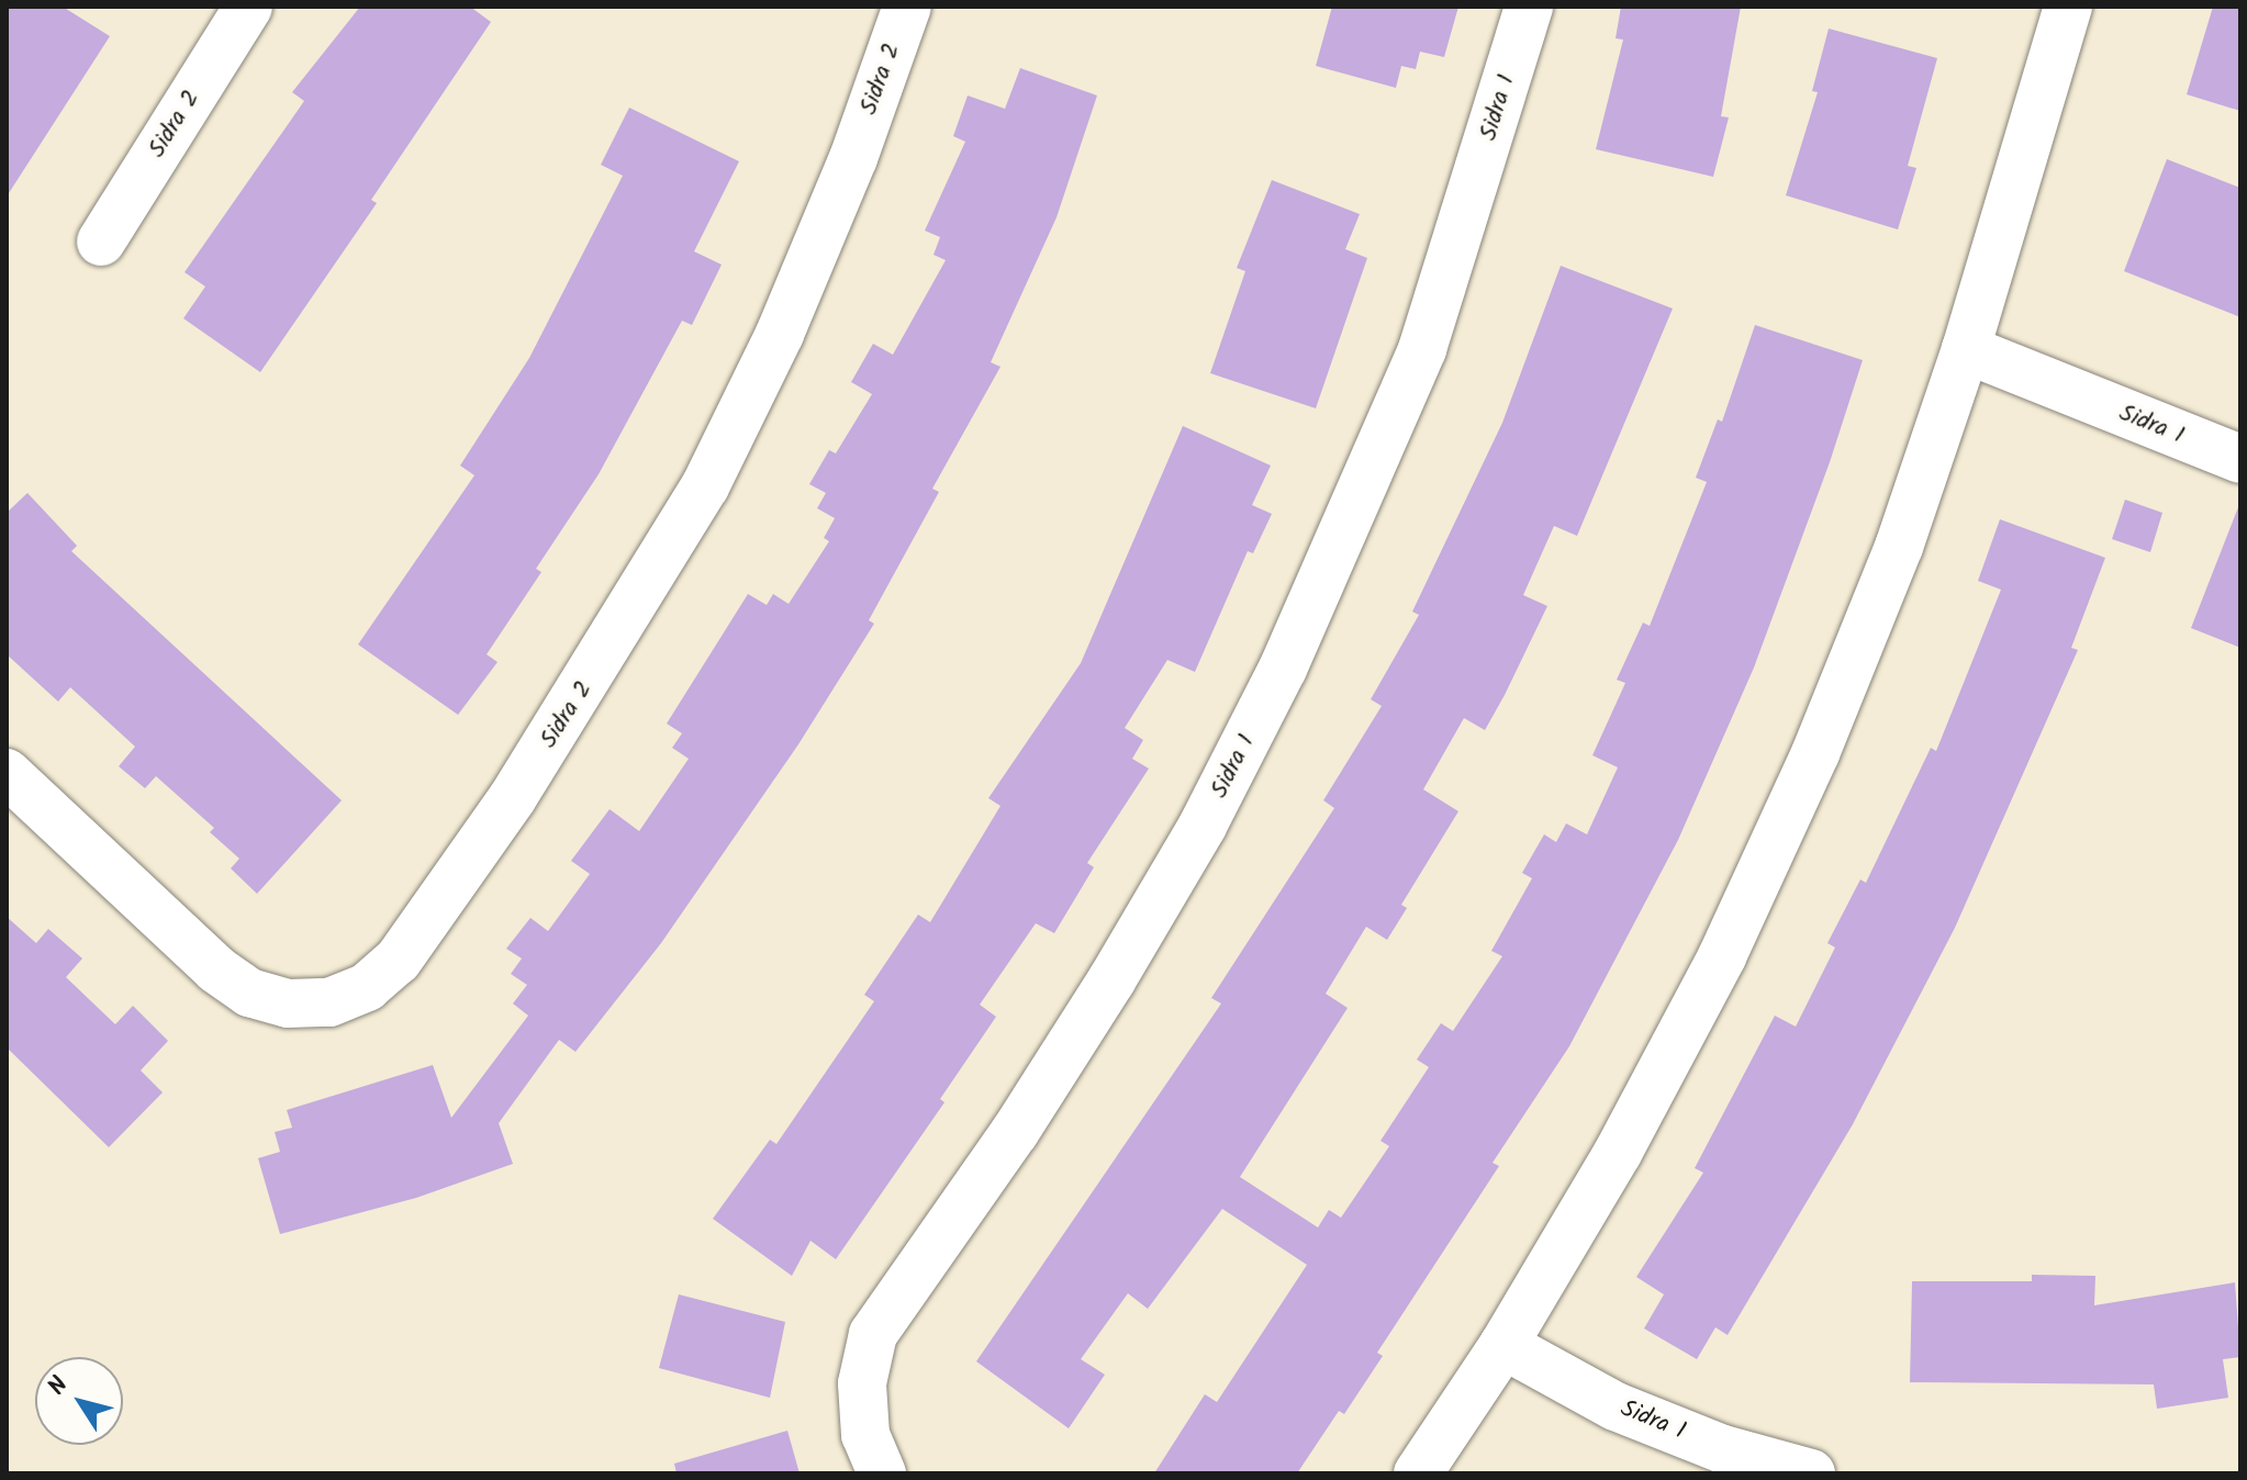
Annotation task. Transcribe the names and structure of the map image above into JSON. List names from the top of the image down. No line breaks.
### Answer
{"streets":{"street":["Sidra 2","Sidra 1"]},"north":"top left"}
